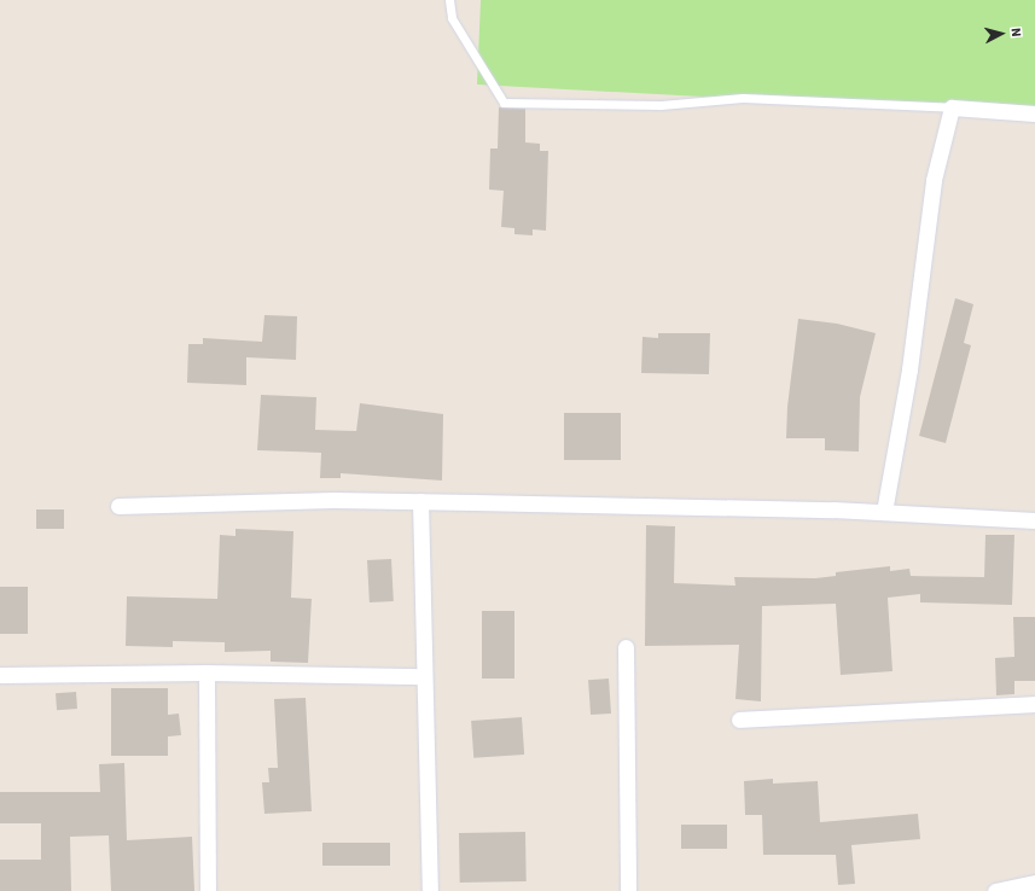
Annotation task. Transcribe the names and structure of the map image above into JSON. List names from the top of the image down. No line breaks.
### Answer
{"north":"right"}
